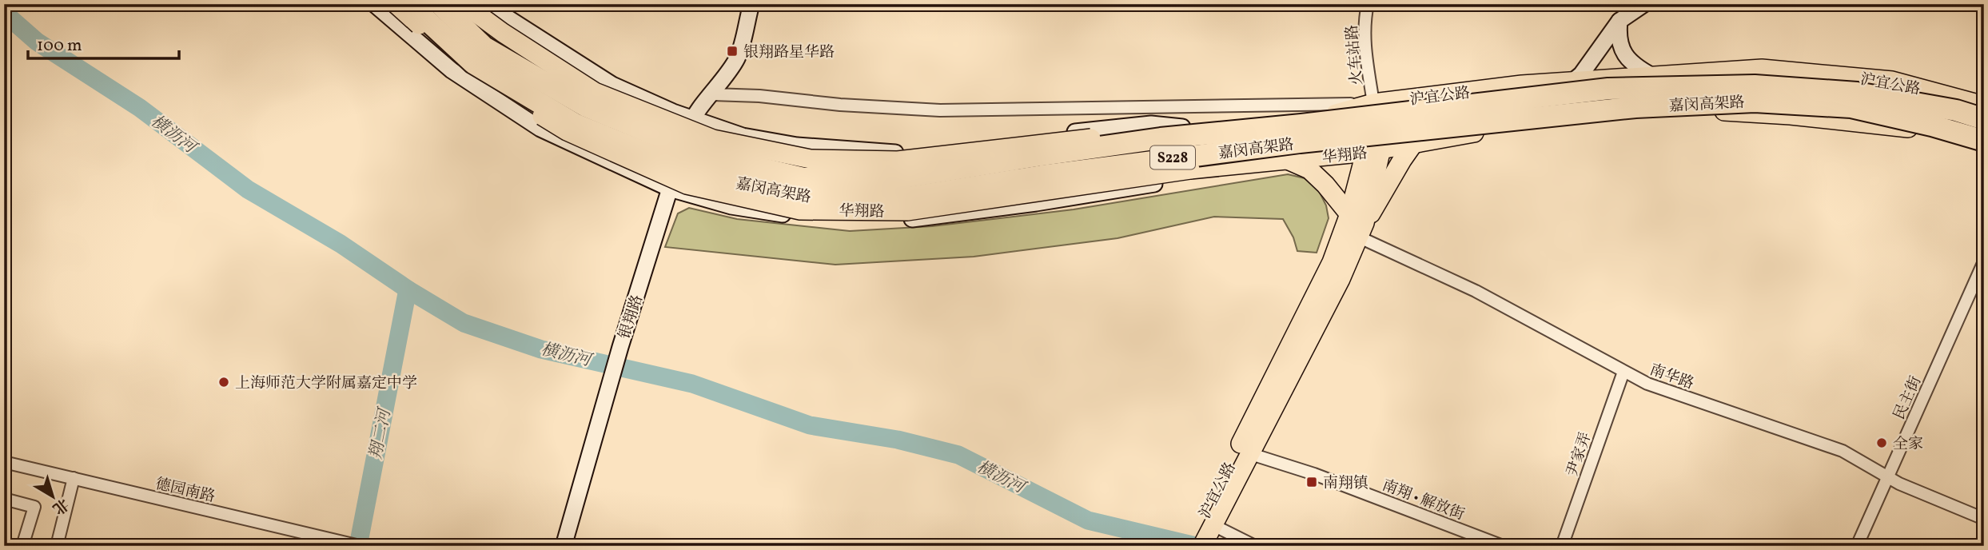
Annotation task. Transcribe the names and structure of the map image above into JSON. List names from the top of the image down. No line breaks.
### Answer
{"streets":{"highway":["嘉闵高架路","S228"],"main road":["沪宜公路","华翔路","银翔路"],"street":["火车站路","南华路","民主街","尹家弄","德园南路","南翔 • 解放街"]},"crossings":[["火车站路","沪宜公路"],["沪宜公路","华翔路"],["沪宜公路","南华路"],["沪宜公路","南翔 • 解放街"],["南华路","民主街"],["南华路","尹家弄"]],"water":["横沥河","翔二河"],"places":{"transit":["银翔路星华路","南翔镇"],"other":["上海师范大学附属嘉定中学","全家"]},"scale_bar":"100 m","north":"bottom right"}
